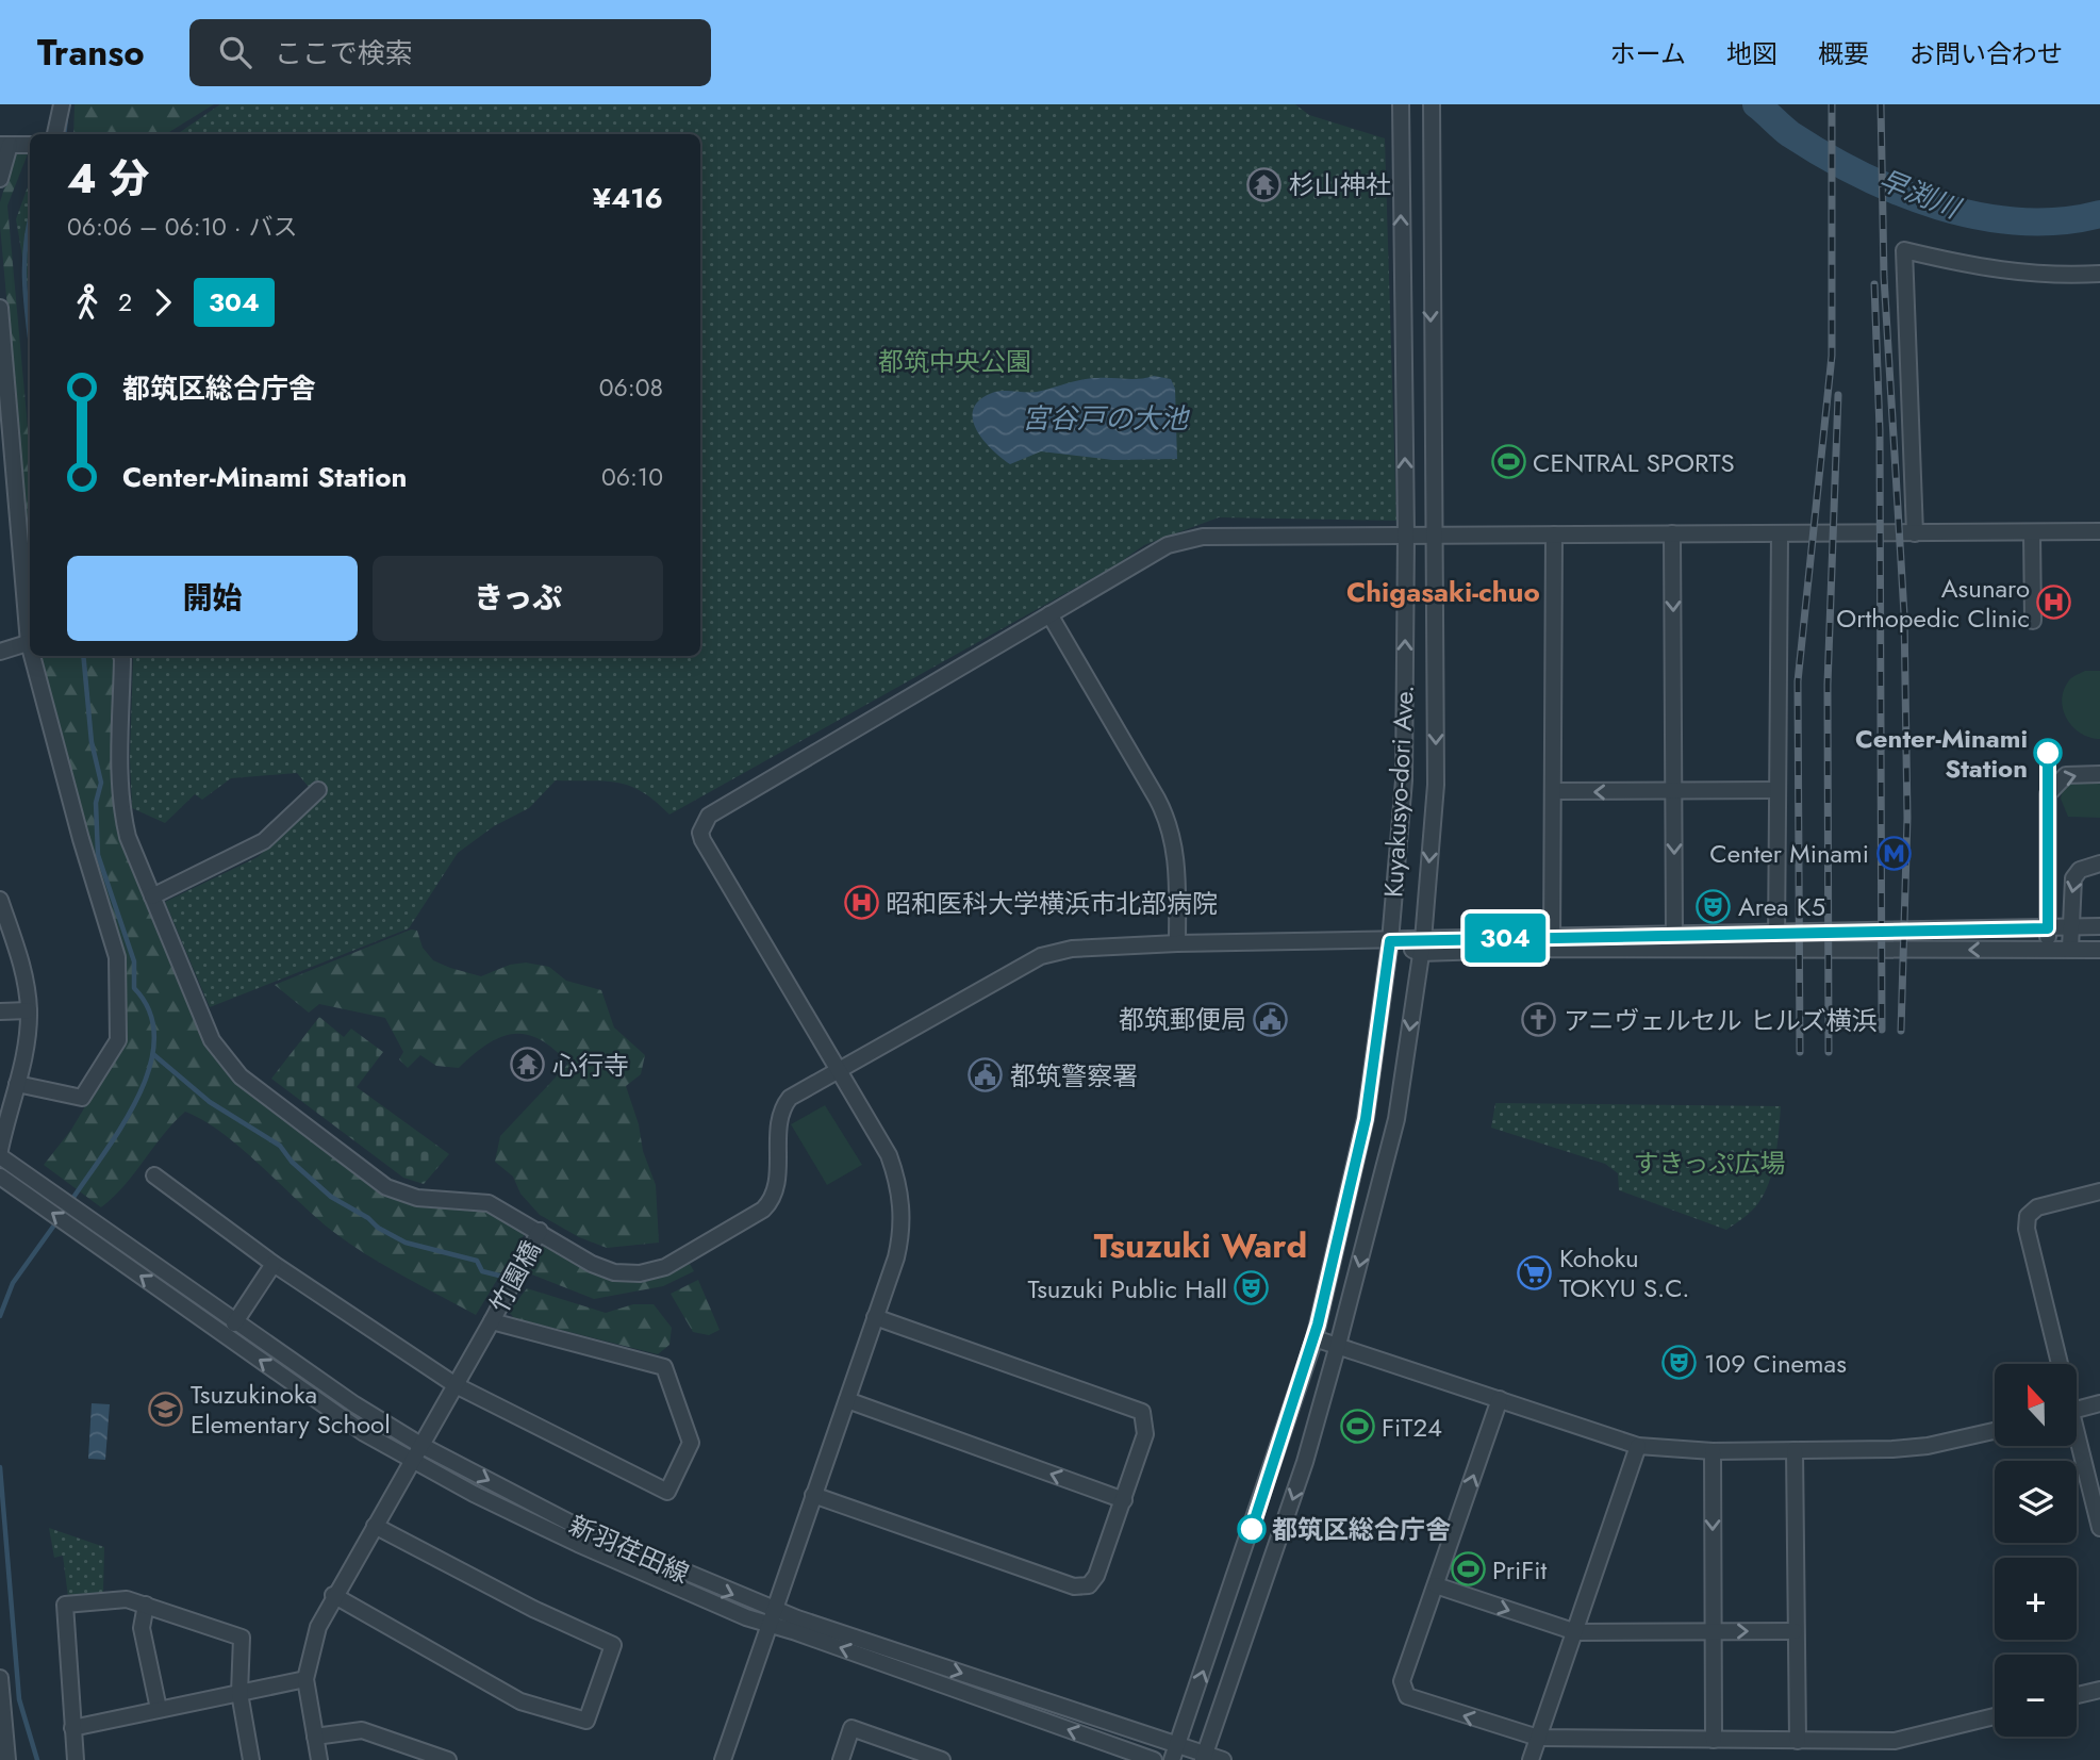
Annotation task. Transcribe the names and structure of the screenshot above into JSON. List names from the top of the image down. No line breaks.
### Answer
{"streets":{"street":["Kuyakusyo-dori Ave.","竹園橋","新羽荏田線"]},"crossings":[["Kuyakusyo-dori Ave.","新羽荏田線"],["竹園橋","新羽荏田線"]],"districts":["Chigasaki-chuo","Tsuzuki Ward"],"water":["早渕川","宮谷戸の大池"],"parks":["都筑中央公園","すきっぷ広場"],"places":{"temple":["杉山神社","心行寺"],"sports":["CENTRAL SPORTS","FiT24","PriFit"],"hospital":["Asunaro Orthopedic Clinic","昭和医科大学横浜市北部病院"],"other":["Center-Minami Station","都筑区総合庁舎"],"metro station":["Center Minami"],"theatre":["Area K5","Tsuzuki Public Hall","109 Cinemas"],"public building":["都筑郵便局","都筑警察署"],"church":["アニヴェルセル ヒルズ横浜"],"supermarket":["Kohoku TOKYU S.C."],"school or university":["Tsuzukinoka Elementary School"]},"lines":["bus line 304"],"north":"top","page":{"header":"Transo","search":"ここで検索","nav":["ホーム","地図","概要","お問い合わせ"],"on_map":"304","heading":["4 分","06:06 – 06:10 · バス","¥416"],"legs":["2","304"],"list":[{"name":"都筑区総合庁舎","value":"06:08"},{"name":"Center-Minami Station","value":"06:10"}],"buttons":["開始","きっぷ"],"map_buttons":["+","−"]}}
